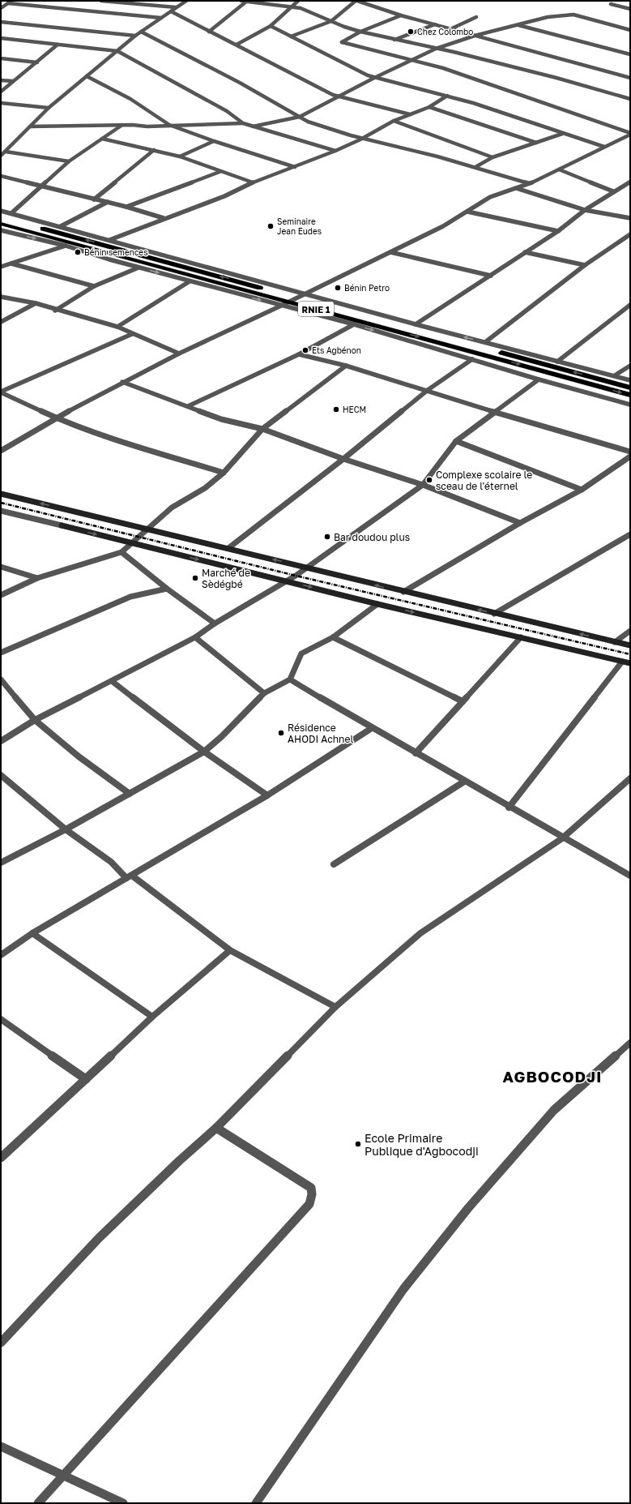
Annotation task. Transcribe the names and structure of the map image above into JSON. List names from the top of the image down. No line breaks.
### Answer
{"streets":{"highway":["RNIE 1"]},"districts":["AGBOCODJI"],"places":["Chez Colombo","Seminaire Jean Eudes","Bénin semences","Bénin Petro","Ets Agbénon","HECM","Complexe scolaire le sceau de l'éternel","Bar doudou plus","Marché de Sèdégbé","Résidence AHODI Achnel","Ecole Primaire Publique d'Agbocodji"]}
